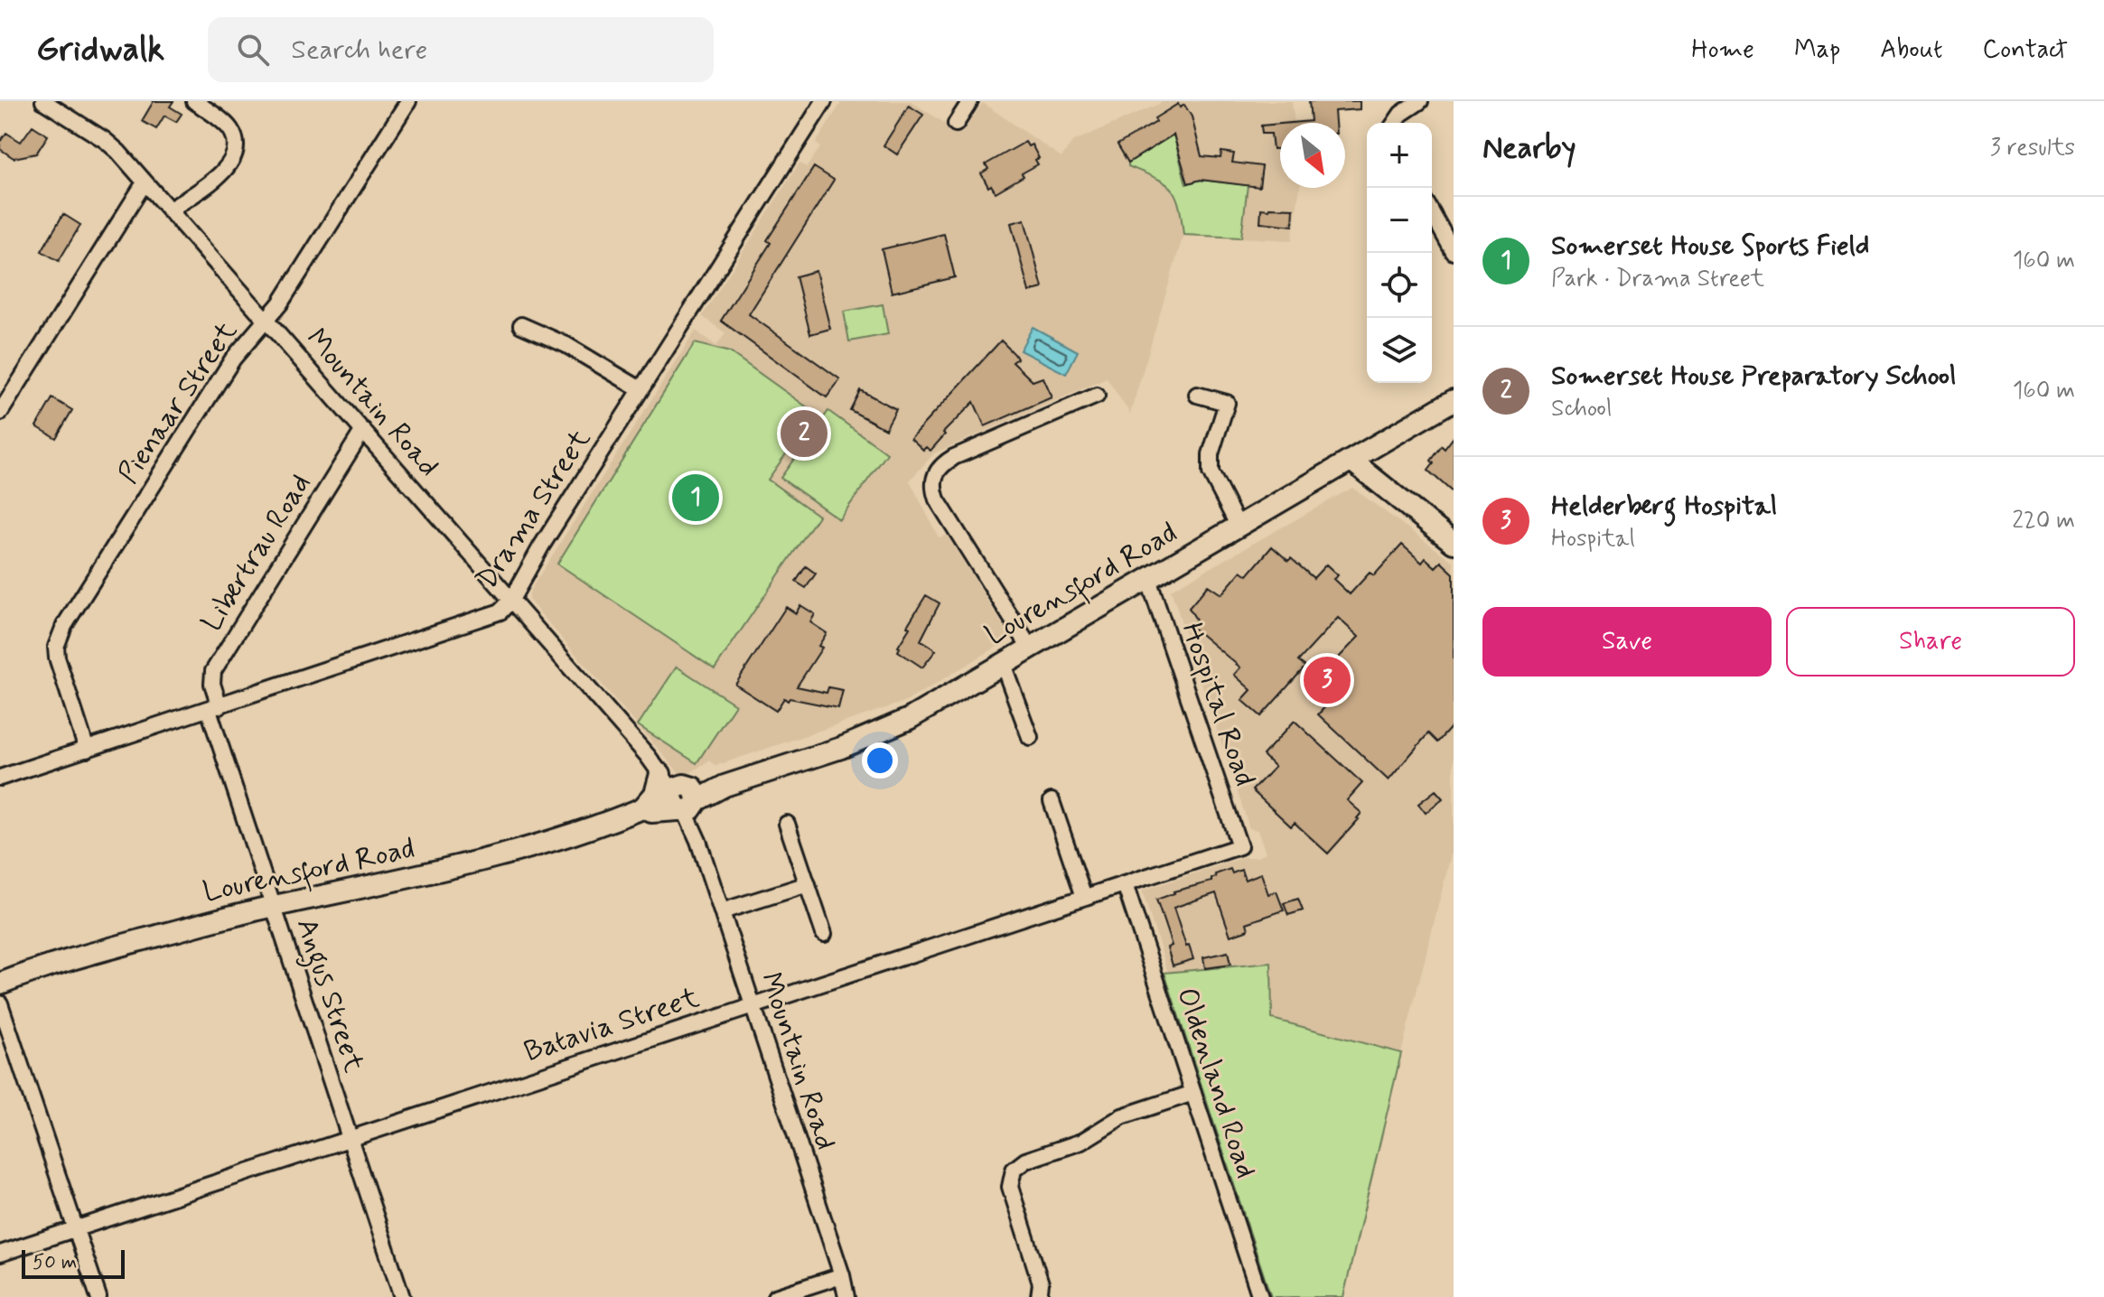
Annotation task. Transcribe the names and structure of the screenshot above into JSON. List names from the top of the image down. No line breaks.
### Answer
{"streets":{"street":["Pienaar Street","Mountain Road","Drama Street","Libertrau Road","Lourensford Road","Hospital Road","Angus Street","Batavia Street","Oldenland Road"]},"crossings":[["Pienaar Street","Mountain Road"],["Pienaar Street","Drama Street"],["Mountain Road","Drama Street"],["Mountain Road","Libertrau Road"],["Mountain Road","Lourensford Road"],["Mountain Road","Batavia Street"],["Drama Street","Libertrau Road"],["Drama Street","Angus Street"],["Libertrau Road","Angus Street"],["Lourensford Road","Hospital Road"],["Lourensford Road","Angus Street"],["Hospital Road","Batavia Street"],["Angus Street","Batavia Street"],["Batavia Street","Oldenland Road"]],"scale_bar":"50 m","north":"bottom right","page":{"header":"Gridwalk","search":"Search here","nav":["Home","Map","About","Contact"],"heading":["Nearby","3 results"],"map_buttons":["+","−"],"list":[{"mark":"1","name":"Somerset House Sports Field","note":"Park · Drama Street","value":"160 m"},{"mark":"2","name":"Somerset House Preparatory School","note":"School","value":"160 m"},{"mark":"3","name":"Helderberg Hospital","note":"Hospital","value":"220 m"}],"pins":["2","1","3"],"buttons":["Save","Share"],"scale":"50 m"}}
